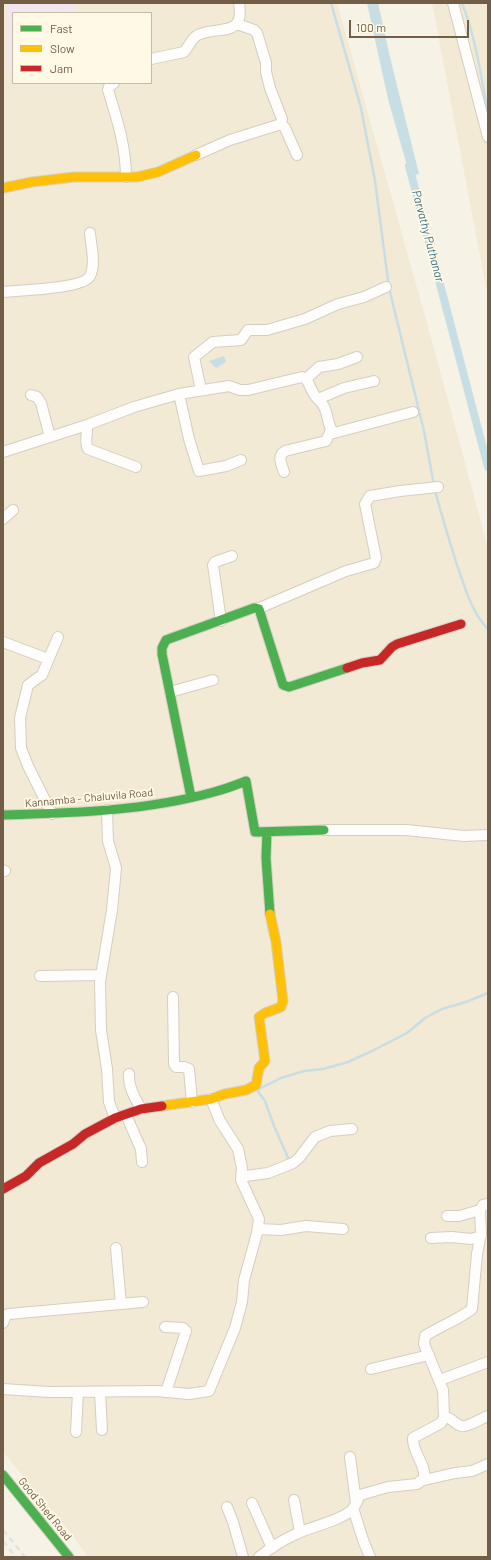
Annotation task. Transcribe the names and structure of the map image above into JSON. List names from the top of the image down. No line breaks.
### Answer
{"streets":{"street":["Kannamba - Chaluvila Road","Good Shed Road"]},"water":["Parvathy Puthanar"],"legend":["Fast","Slow","Jam"],"scale_bar":"100 m"}
